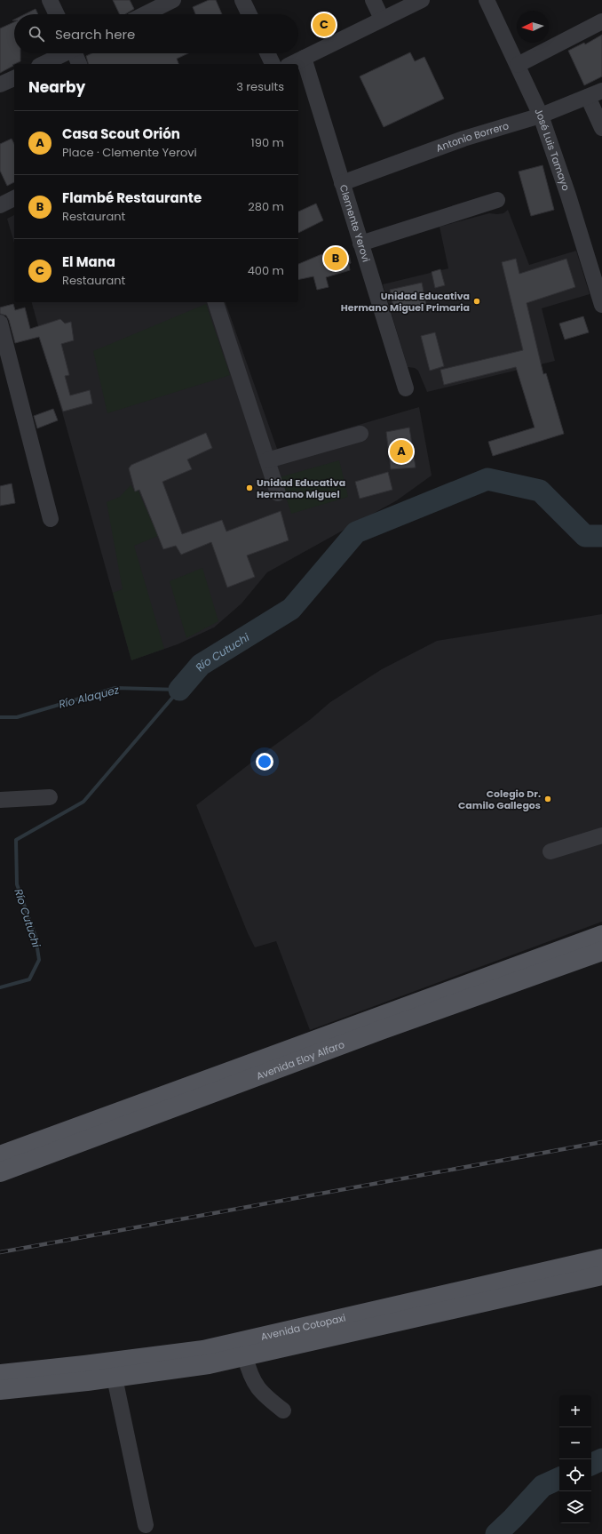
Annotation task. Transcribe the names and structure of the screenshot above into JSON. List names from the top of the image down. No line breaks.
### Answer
{"streets":{"main road":["Avenida Eloy Alfaro","Avenida Cotopaxi"],"street":["Antonio Borrero","José Luis Tamayo","Clemente Yerovi"]},"crossings":[["Antonio Borrero","José Luis Tamayo"],["Antonio Borrero","Clemente Yerovi"]],"water":["Río Cutuchi","Río Alaquez"],"places":["Unidad Educativa Hermano Miguel Primaria","Unidad Educativa Hermano Miguel","Colegio Dr. Camilo Gallegos"],"north":"left","page":{"pins":["C","B","A"],"search":"Search here","heading":["Nearby","3 results"],"list":[{"mark":"A","name":"Casa Scout Orión","note":"Place · Clemente Yerovi","value":"190 m"},{"mark":"B","name":"Flambé Restaurante","note":"Restaurant","value":"280 m"},{"mark":"C","name":"El Mana","note":"Restaurant","value":"400 m"}],"map_buttons":["+","−"]}}
